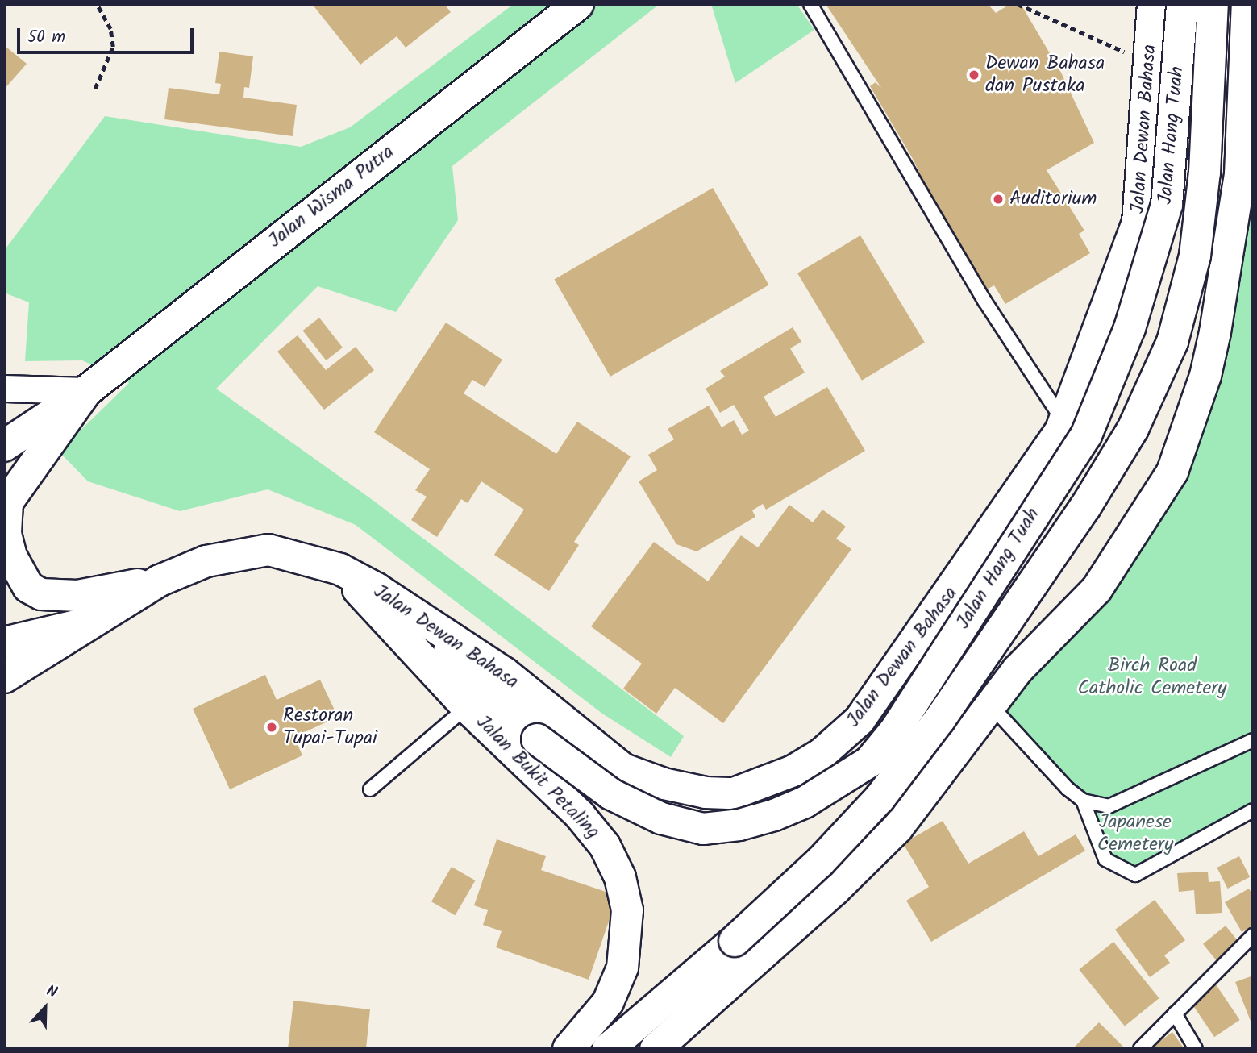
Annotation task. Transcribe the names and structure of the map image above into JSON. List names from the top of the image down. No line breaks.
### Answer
{"streets":{"main road":["Jalan Dewan Bahasa","Jalan Hang Tuah","Jalan Wisma Putra","Jalan Bukit Petaling"]},"crossings":[["Jalan Dewan Bahasa","Jalan Hang Tuah"],["Jalan Dewan Bahasa","Jalan Bukit Petaling"]],"parks":["Birch Road Catholic Cemetery","Japanese Cemetery"],"places":["Dewan Bahasa dan Pustaka","Auditorium","Restoran Tupai-Tupai"],"scale_bar":"50 m","north":"top"}
